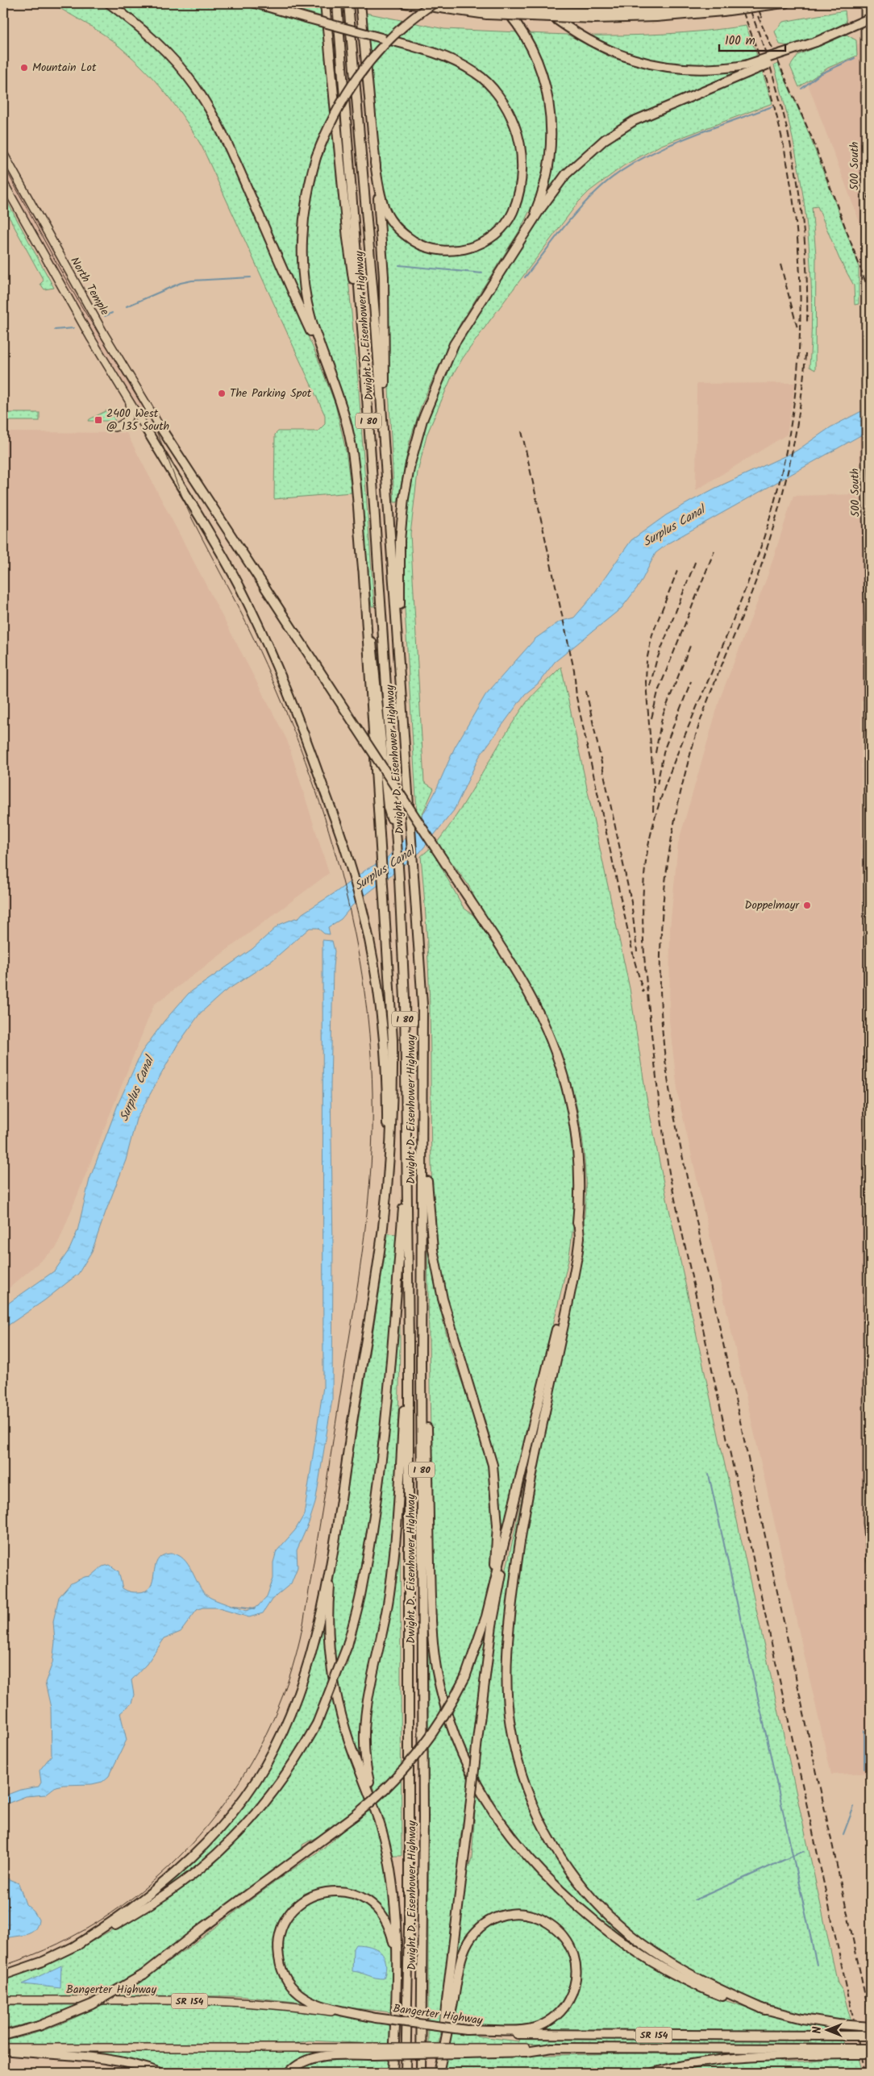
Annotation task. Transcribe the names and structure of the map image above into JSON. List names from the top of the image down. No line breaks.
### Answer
{"streets":{"highway":["Dwight D. Eisenhower Highway","I 80","Bangerter Highway","SR 154"],"main road":["North Temple"],"street":["500 South"]},"water":["Surplus Canal"],"places":{"other":["Mountain Lot","The Parking Spot","Doppelmayr"],"transit":["2400 West @ 135 South"]},"scale_bar":"100 m","north":"left"}
